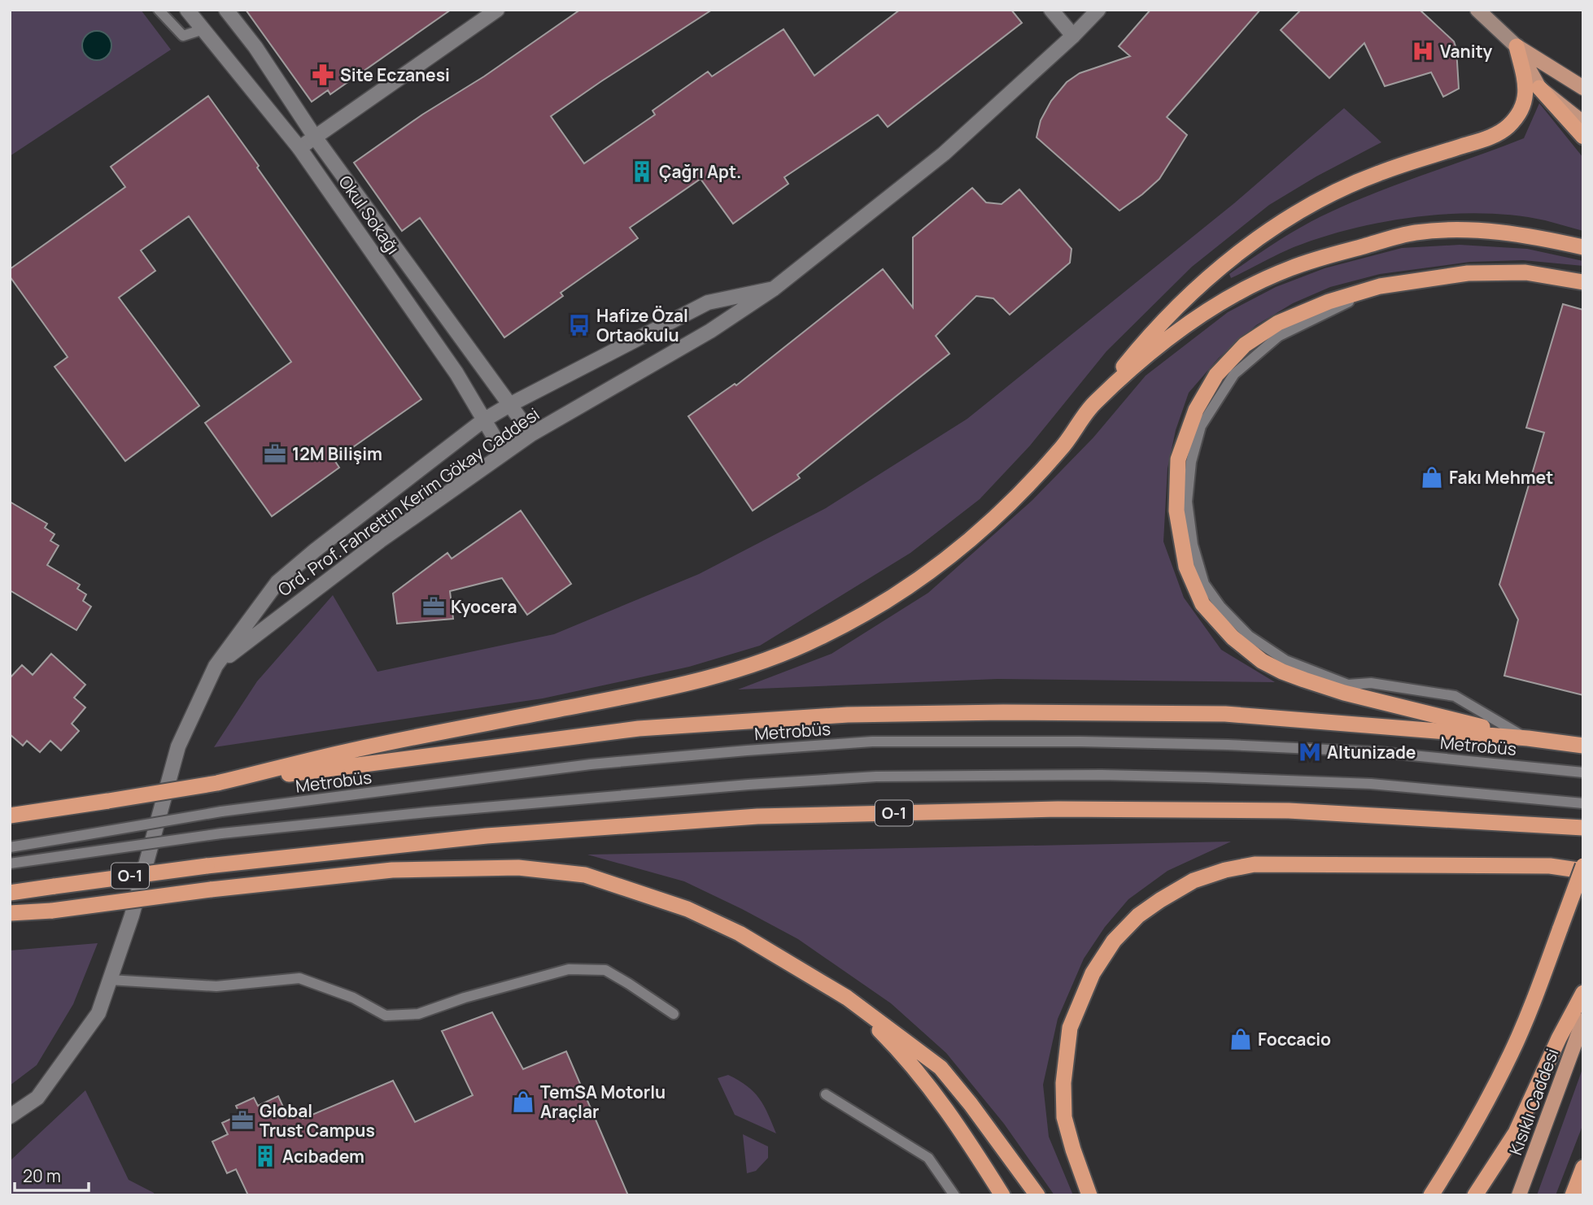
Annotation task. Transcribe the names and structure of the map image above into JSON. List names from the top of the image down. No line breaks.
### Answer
{"streets":{"highway":["O-1"],"main road":["Kısıklı Caddesi"],"street":["Okul Sokağı","Ord. Prof. Fahrettin Kerim Gökay Caddesi"],"lane":["Metrobüs"]},"crossings":[["Okul Sokağı","Ord. Prof. Fahrettin Kerim Gökay Caddesi"]],"places":{"hospital":["Vanity"],"pharmacy":["Site Eczanesi"],"building":["Çağrı Apt.","Acıbadem"],"bus stop":["Hafize Özal Ortaokulu"],"office":["12M Bilişim","Kyocera","Global Trust Campus"],"shop":["Fakı Mehmet","Foccacio","TemSA Motorlu Araçlar"],"metro station":["Altunizade"]},"scale_bar":"20 m"}
